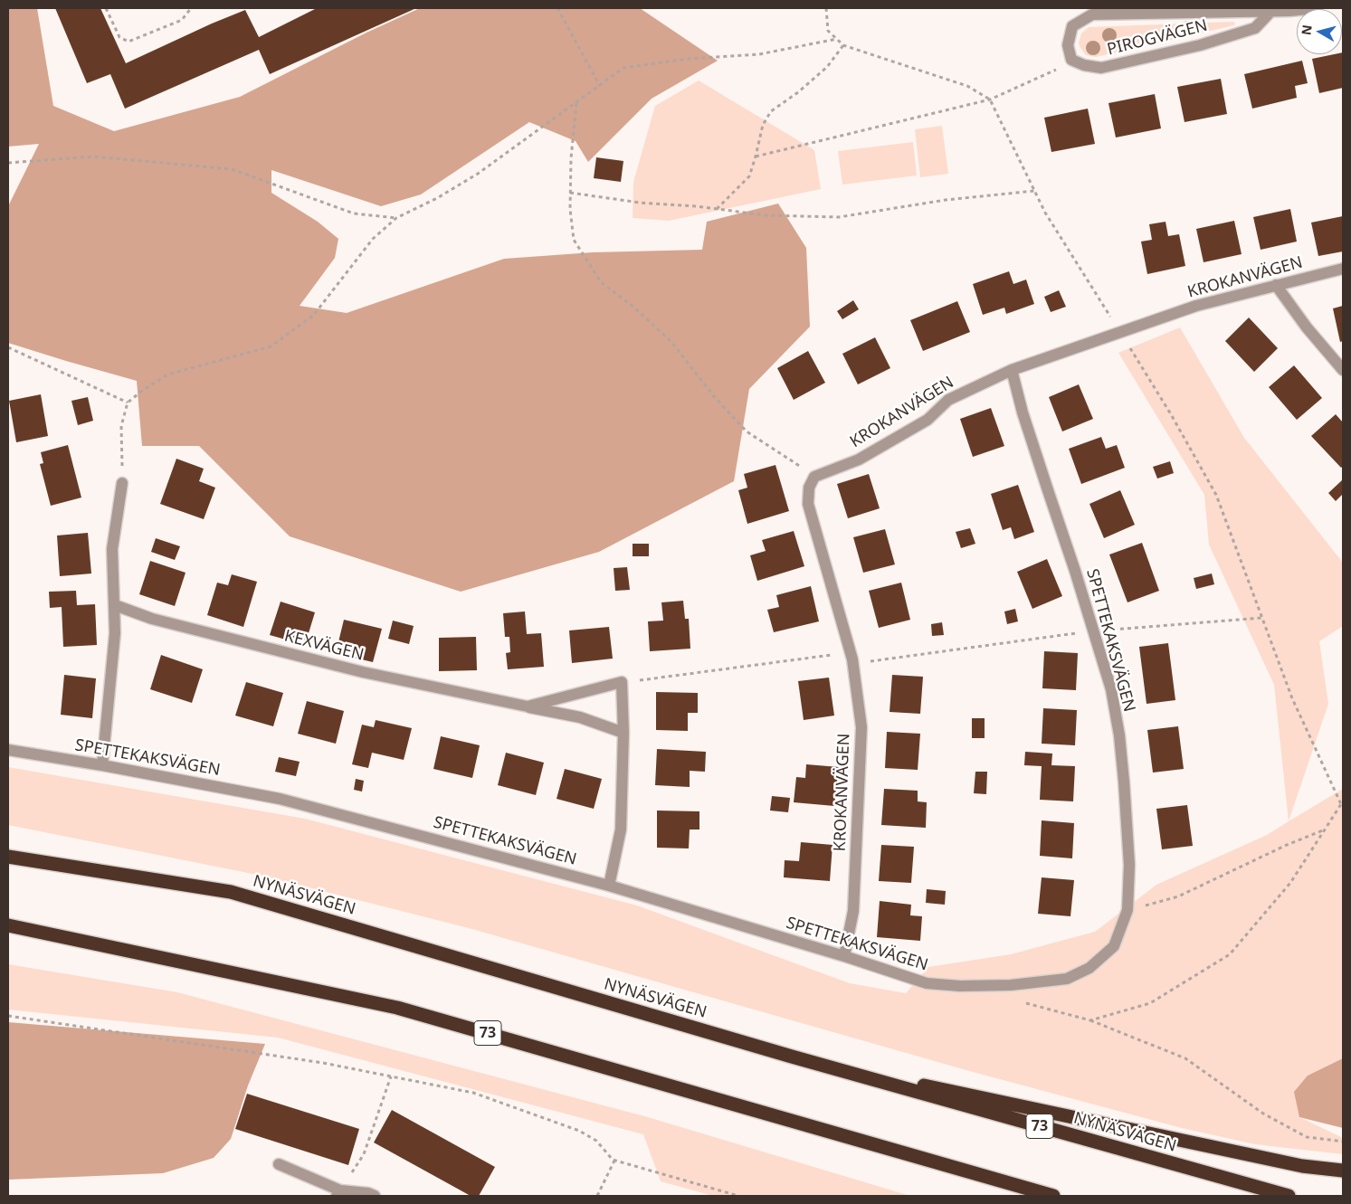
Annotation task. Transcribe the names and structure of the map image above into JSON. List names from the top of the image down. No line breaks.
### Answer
{"streets":{"highway":["NYNÄSVÄGEN","73"],"street":["PIROGVÄGEN","KROKANVÄGEN","SPETTEKAKSVÄGEN","KEXVÄGEN"]},"crossings":[["KROKANVÄGEN","SPETTEKAKSVÄGEN"]],"north":"left"}
